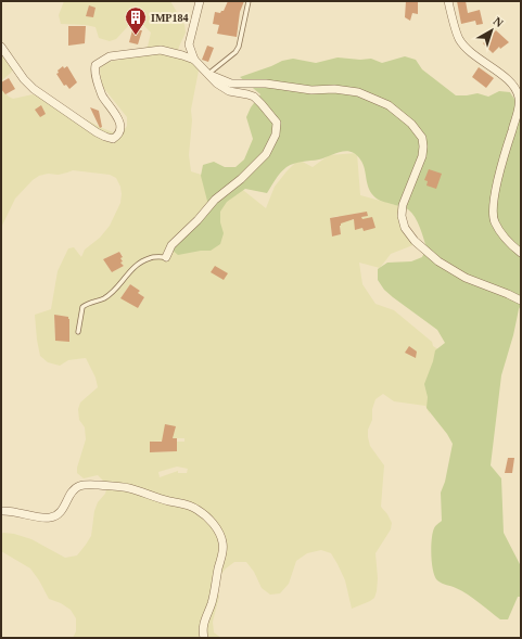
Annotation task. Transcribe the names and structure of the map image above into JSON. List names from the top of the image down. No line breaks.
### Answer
{"places":{"building":["IMP184"]},"north":"top right"}
